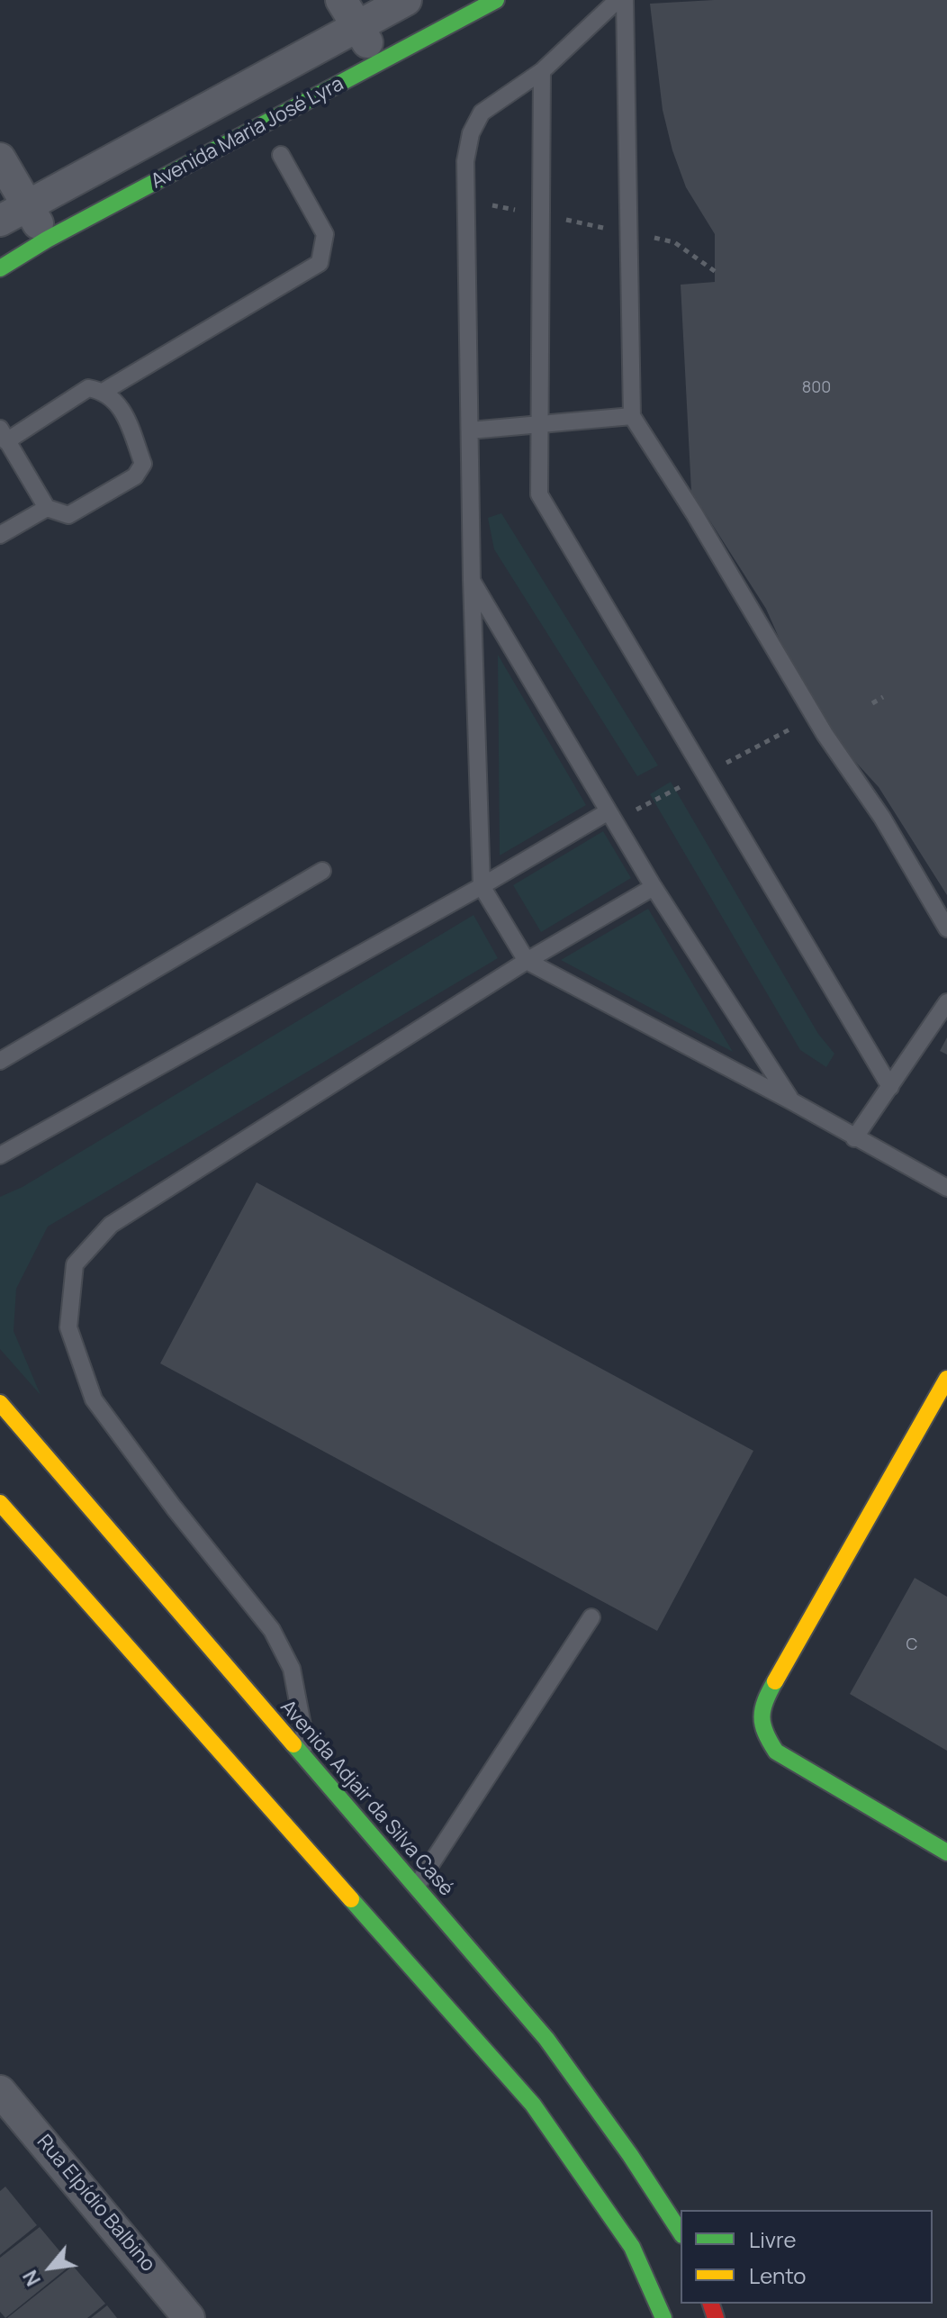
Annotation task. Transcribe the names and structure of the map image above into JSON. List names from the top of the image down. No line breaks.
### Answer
{"streets":{"main road":["Avenida Maria José Lyra","Avenida Adjair da Silva Casé"],"street":["Rua Elpídio Balbino"]},"house_numbers":["800","C"],"legend":["Livre","Lento"],"north":"bottom left"}
